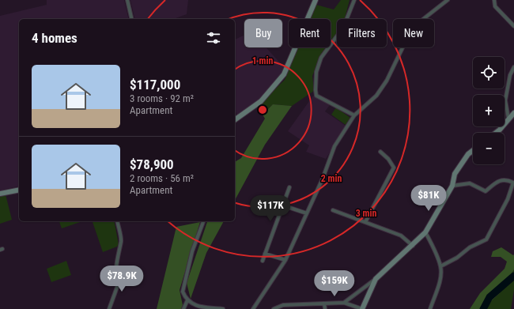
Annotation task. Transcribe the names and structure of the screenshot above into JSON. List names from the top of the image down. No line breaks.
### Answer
{"page":{"chip":["Buy","Rent","Filters","New"],"heading":"4 homes","map_buttons":["+","−"],"list":[{"name":"$117,000","note":"3 rooms · 92 m² · Apartment"},{"name":"$78,900","note":"2 rooms · 56 m² · Apartment"}],"price":["$81K","$117K","$78.9K","$159K"]},"rings":["1 min","2 min","3 min"]}
